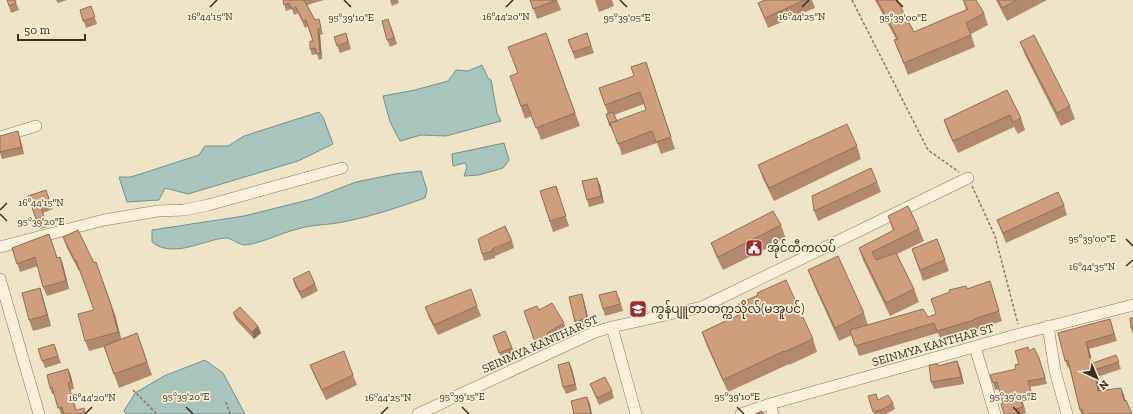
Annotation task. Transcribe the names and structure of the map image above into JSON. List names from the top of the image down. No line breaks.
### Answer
{"streets":{"street":["SEINMYA KANTHAR ST"]},"places":{"public building":["အိုင်တီကလပ်"],"school or university":["ကွန်ပျူတာတက္ကသိုလ်(မအူပင်)"]},"scale_bar":"50 m","north":"bottom right","coordinates":["16°44'15\"N","16°44'20\"N","16°44'25\"N","95°39'10\"E","95°39'05\"E","95°39'00\"E","95°39'20\"E","16°44'35\"N","95°39'15\"E"]}
